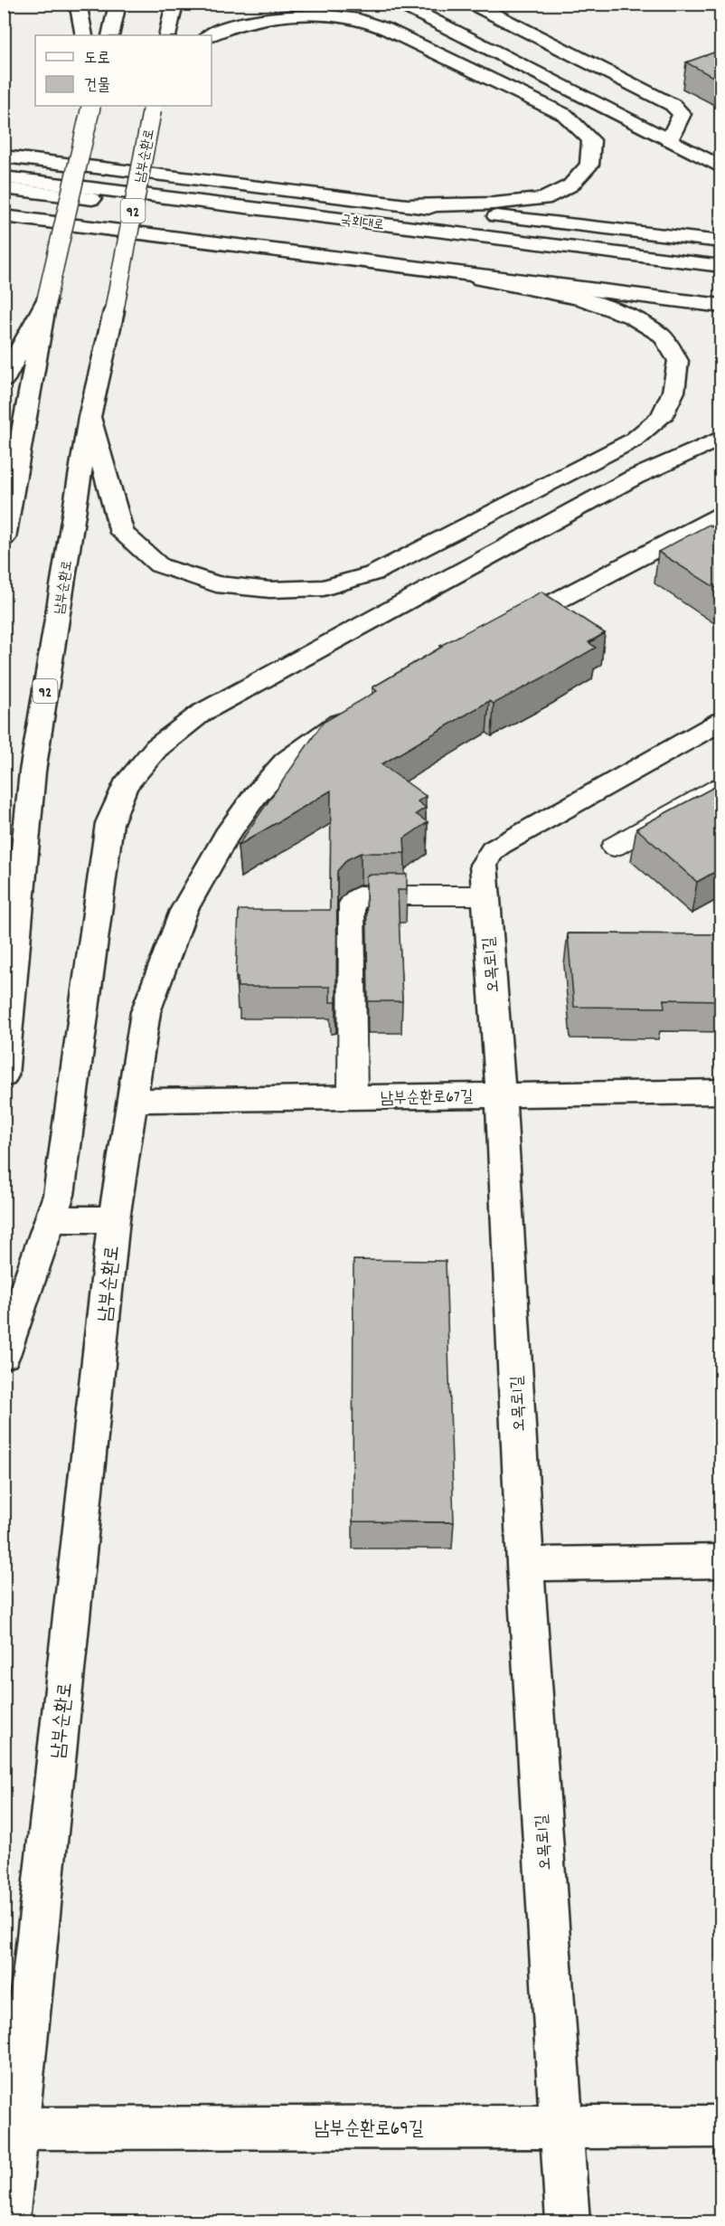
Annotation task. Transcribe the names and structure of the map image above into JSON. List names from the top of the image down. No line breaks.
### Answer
{"streets":{"main road":["남부순환로","92","국회대로","오목로1길","남부순환로67길","남부순환로69길"]},"crossings":[["남부순환로","남부순환로67길"],["남부순환로","남부순환로69길"],["오목로1길","남부순환로67길"],["오목로1길","남부순환로69길"]],"legend":["도로","건물"]}
